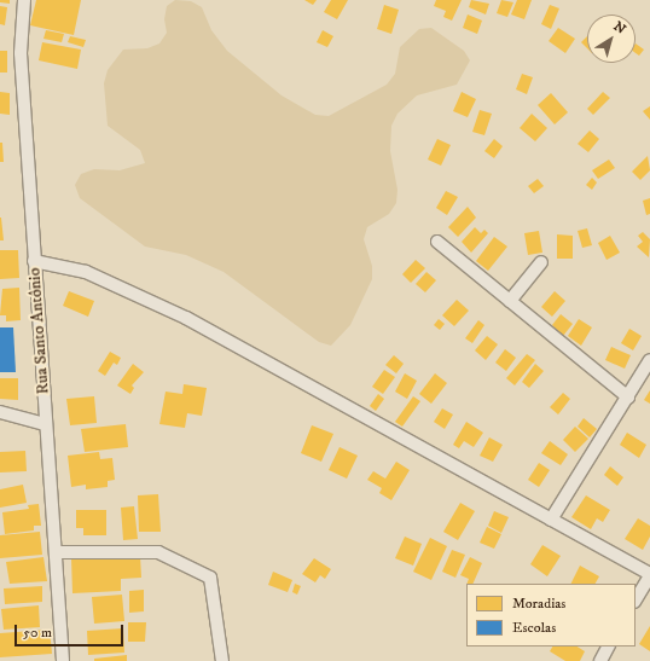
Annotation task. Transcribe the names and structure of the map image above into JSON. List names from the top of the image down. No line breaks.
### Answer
{"streets":{"street":["Rua Santo Antônio"]},"legend":["Moradias","Escolas"],"scale_bar":"50 m","north":"top right"}
